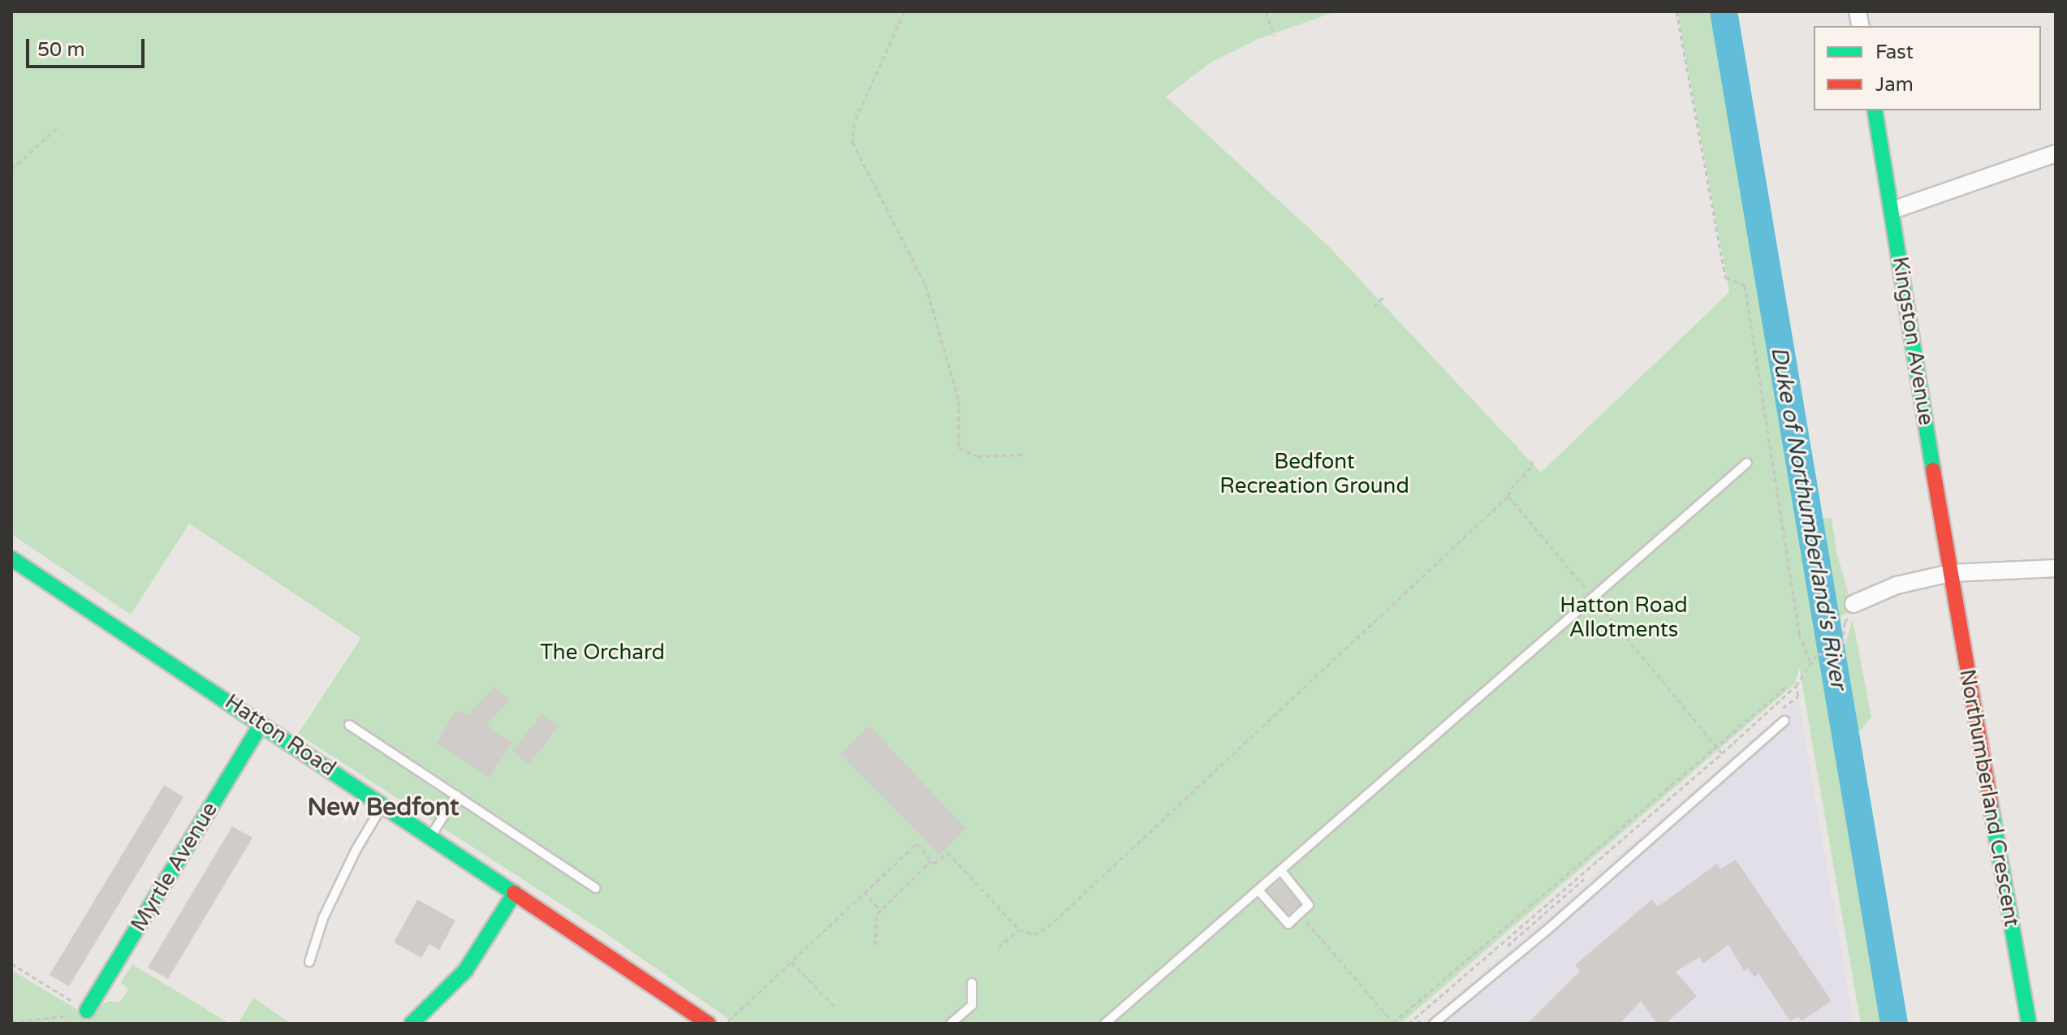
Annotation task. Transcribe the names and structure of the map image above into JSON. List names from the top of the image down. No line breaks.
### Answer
{"streets":{"street":["Kingston Avenue","Hatton Road","Northumberland Crescent","Myrtle Avenue"]},"crossings":[["Kingston Avenue","Northumberland Crescent"],["Hatton Road","Myrtle Avenue"]],"districts":["New Bedfont"],"water":["Duke of Northumberland's River"],"parks":["Bedfont Recreation Ground","Hatton Road Allotments","The Orchard"],"legend":["Fast","Jam"],"scale_bar":"50 m"}
